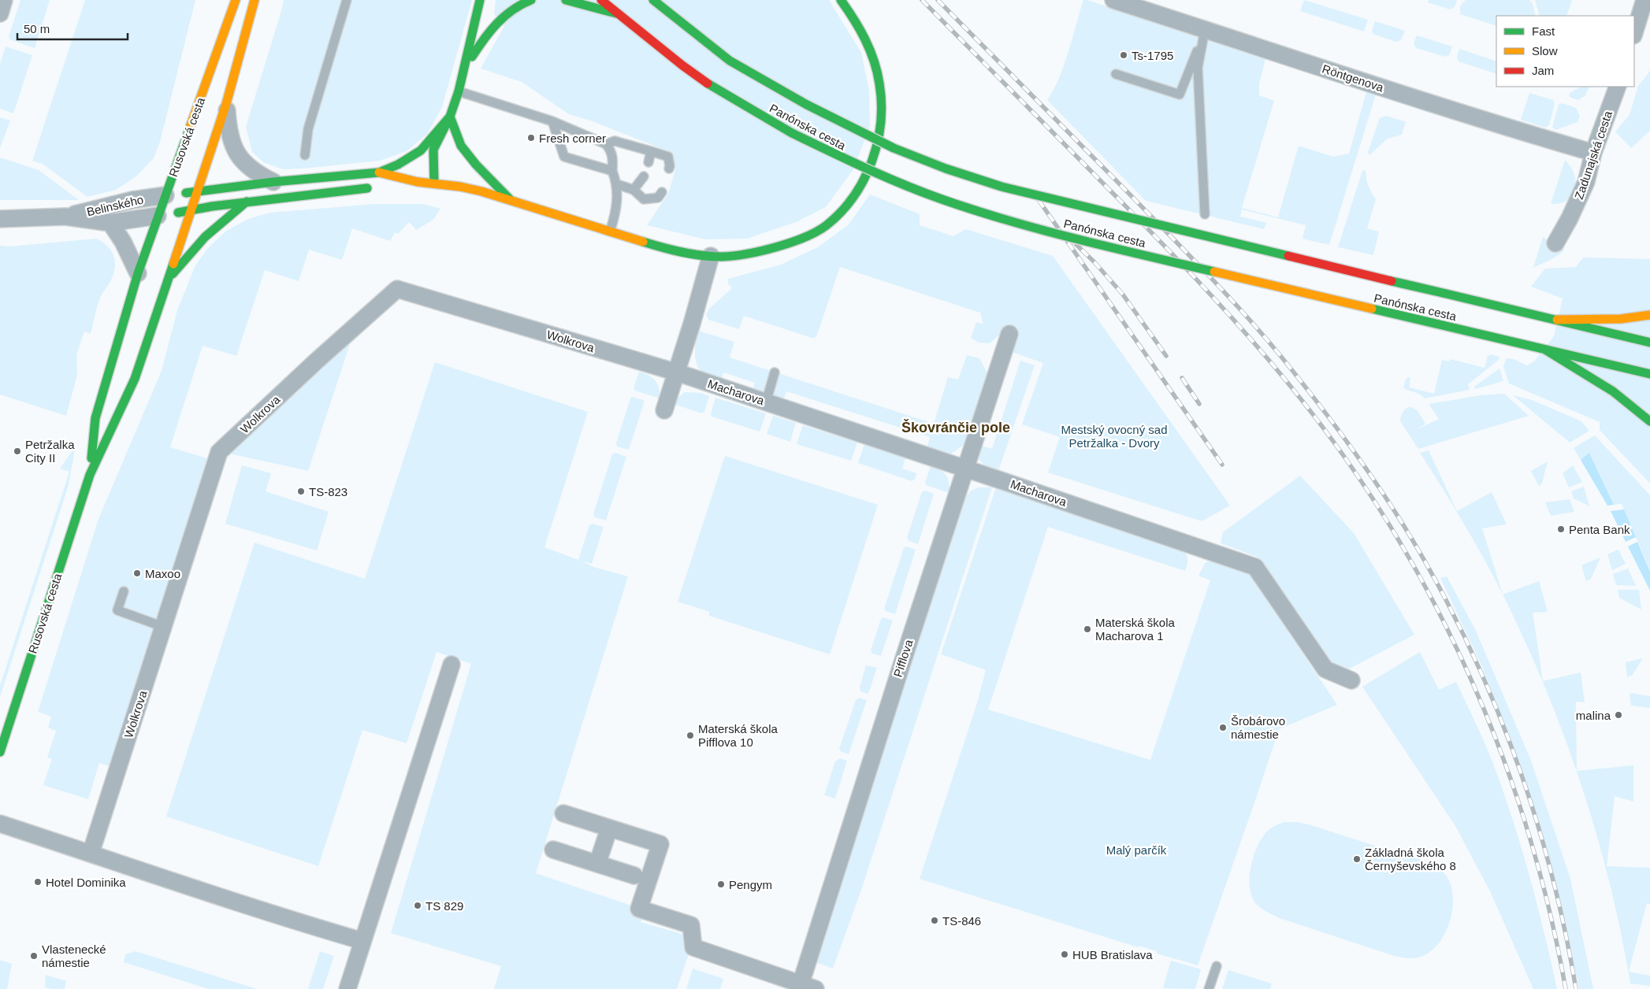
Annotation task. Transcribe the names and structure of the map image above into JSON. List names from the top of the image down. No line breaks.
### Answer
{"streets":{"street":["Röntgenova","Panónska cesta","Rusovská cesta","Zadunajská cesta","Belinského","Wolkrova","Macharova","Pifflova"]},"crossings":[["Röntgenova","Zadunajská cesta"],["Rusovská cesta","Belinského"],["Wolkrova","Macharova"],["Macharova","Pifflova"]],"districts":["Škovránčie pole"],"parks":["Mestský ovocný sad Petržalka - Dvory","Malý parčík"],"places":["Ts-1795","Fresh corner","Petržalka City II","TS-823","Penta Bank","Maxoo","Materská škola Macharova 1","malina","Šrobárovo námestie","Materská škola Pifflova 10","Základná škola Černyševského 8","Hotel Dominika","Pengym","TS 829","TS-846","HUB Bratislava","Vlastenecké námestie"],"legend":["Fast","Slow","Jam"],"scale_bar":"50 m"}
